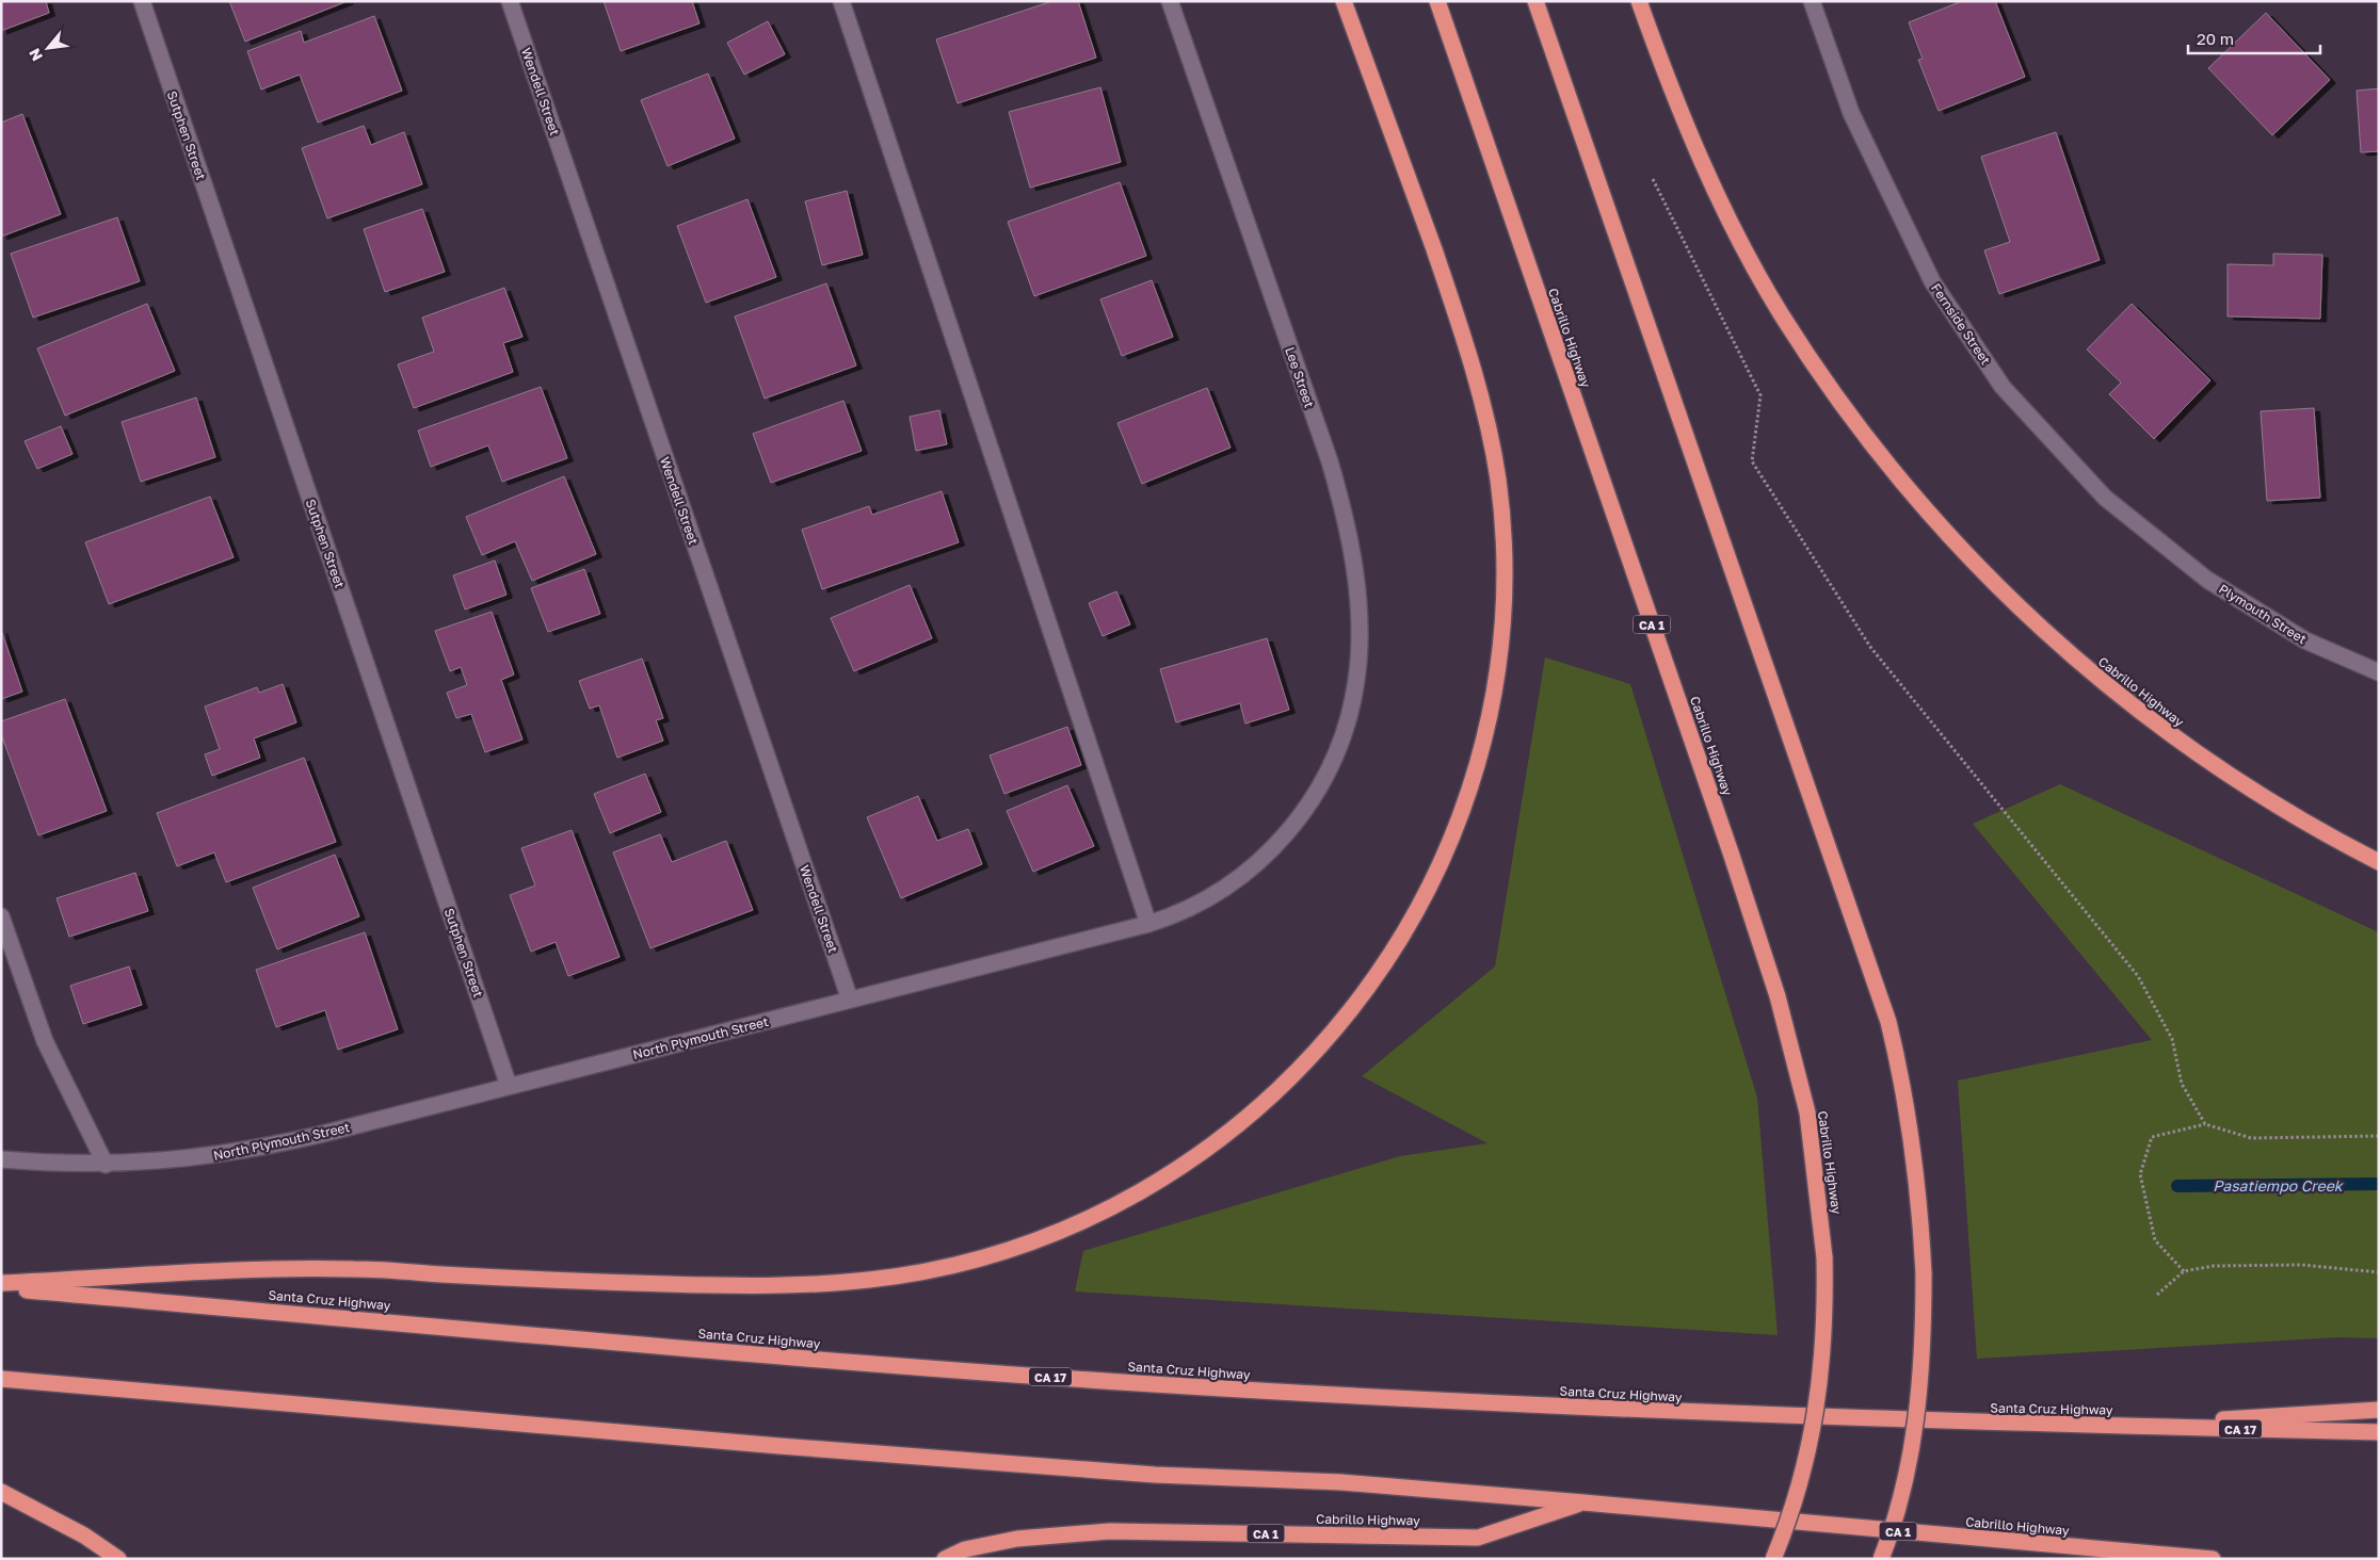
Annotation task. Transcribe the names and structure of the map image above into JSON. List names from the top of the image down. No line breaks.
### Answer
{"streets":{"highway":["Cabrillo Highway","CA 1","Santa Cruz Highway","CA 17"],"street":["Wendell Street","Sutphen Street","Fernside Street","Lee Street","Plymouth Street","North Plymouth Street"]},"crossings":[["Wendell Street","North Plymouth Street"],["Sutphen Street","North Plymouth Street"],["Fernside Street","Plymouth Street"],["Lee Street","North Plymouth Street"]],"water":["Pasatiempo Creek"],"scale_bar":"20 m","north":"bottom left"}
